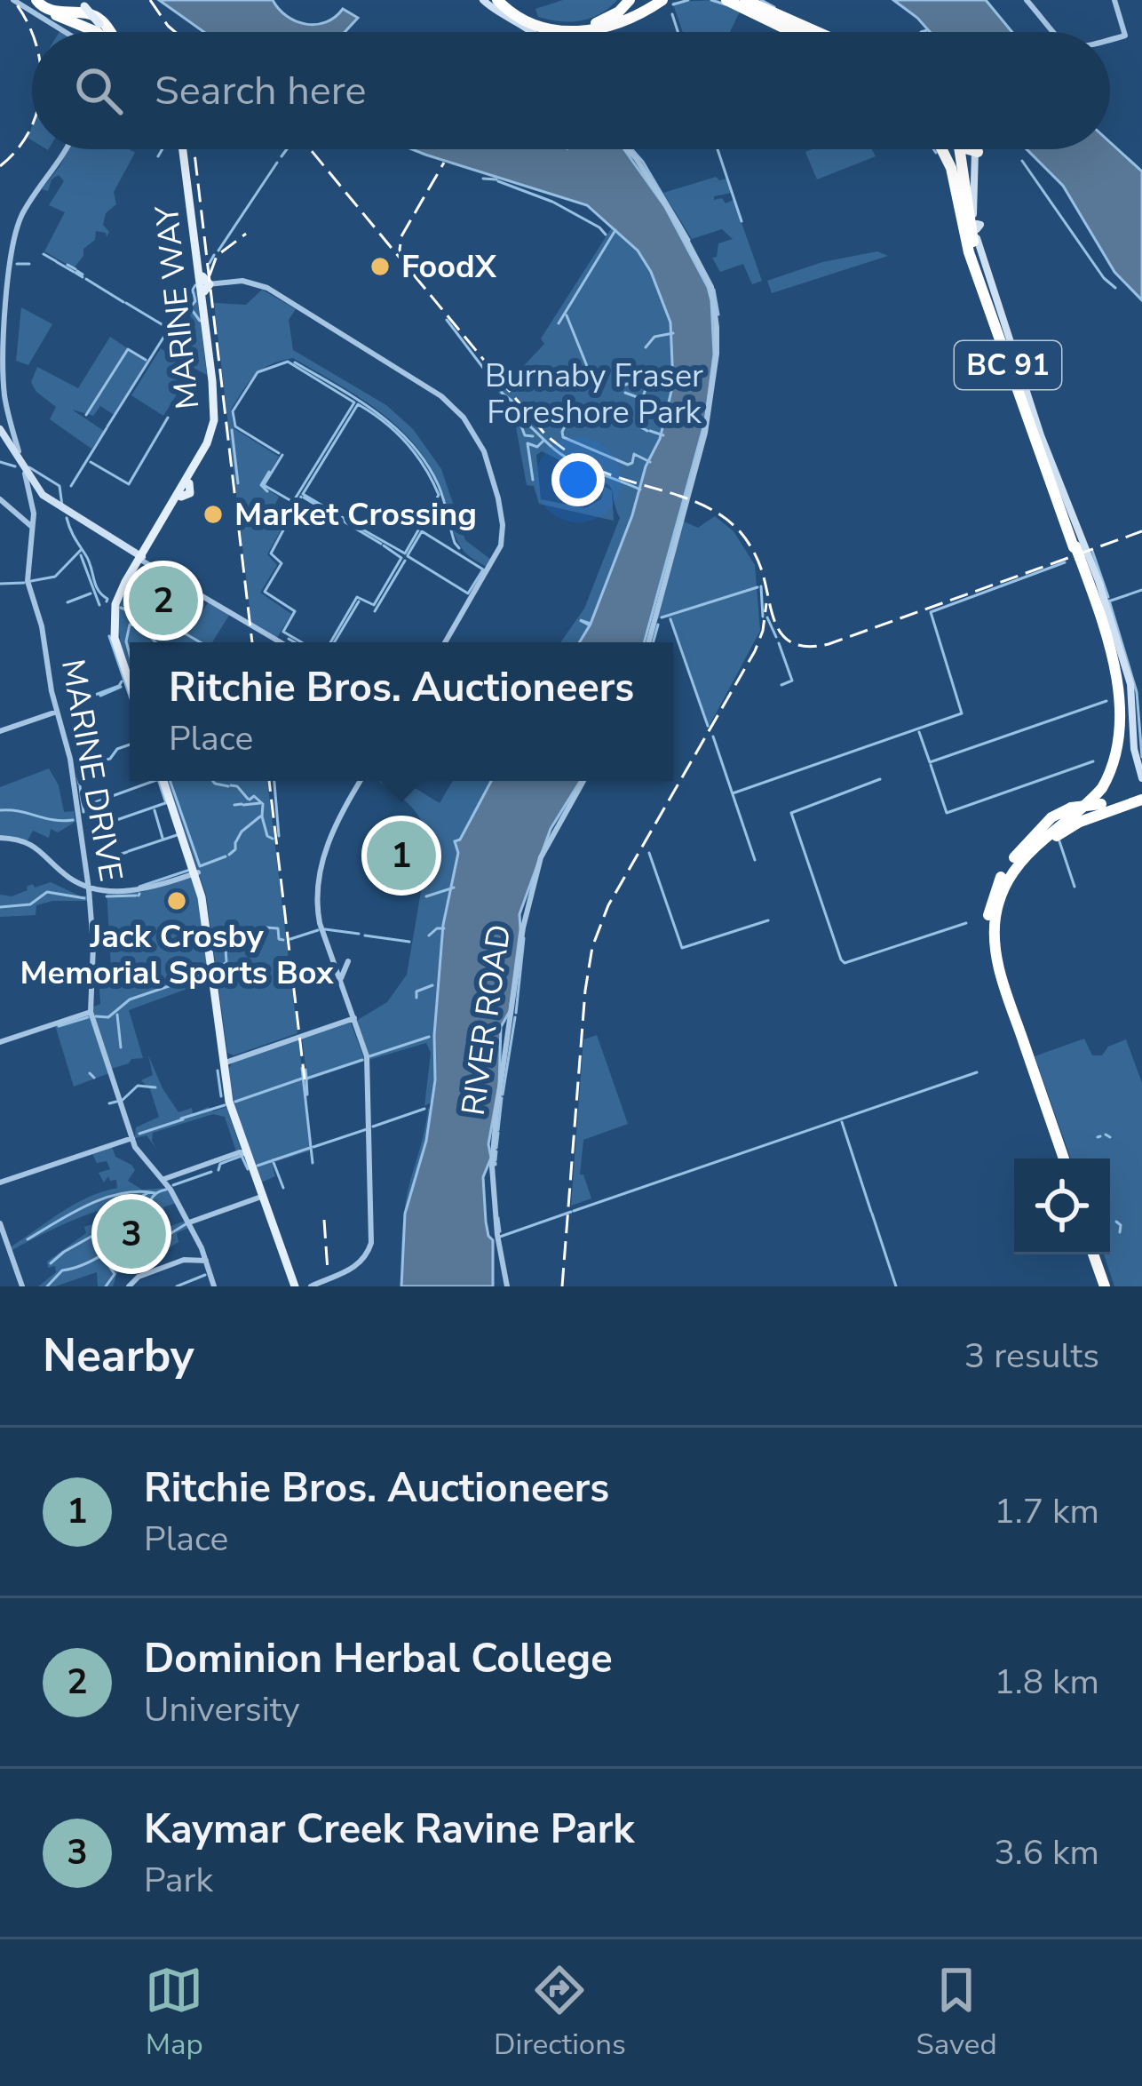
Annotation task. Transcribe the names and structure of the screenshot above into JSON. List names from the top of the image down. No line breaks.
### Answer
{"streets":{"highway":["BC 91"],"main road":["MARINE WAY"],"street":["MARINE DRIVE","RIVER ROAD"]},"parks":["Burnaby Fraser Foreshore Park"],"places":["FoodX","Market Crossing","Jack Crosby Memorial Sports Box"],"page":{"search":"Search here","pins":["2","1","3"],"popup":["Ritchie Bros. Auctioneers","Place"],"heading":["Nearby","3 results"],"list":[{"mark":"1","name":"Ritchie Bros. Auctioneers","note":"Place","value":"1.7 km"},{"mark":"2","name":"Dominion Herbal College","note":"University","value":"1.8 km"},{"mark":"3","name":"Kaymar Creek Ravine Park","note":"Park","value":"3.6 km"}],"nav":["Map","Directions","Saved"]}}
